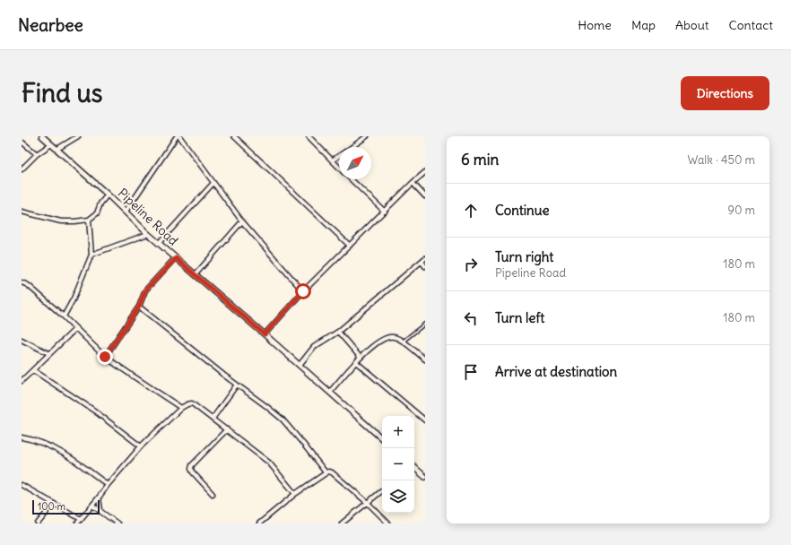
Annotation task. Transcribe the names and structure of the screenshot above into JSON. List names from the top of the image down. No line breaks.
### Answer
{"streets":{"street":["Pipeline Road"]},"scale_bar":"100 m","north":"top right","page":{"header":"Nearbee","nav":["Home","Map","About","Contact"],"buttons":"Directions","title":"Find us","heading":["6 min","Walk · 450 m"],"list":[["Continue","90 m"],["Turn right","Pipeline Road","180 m"],["Turn left","180 m"],"Arrive at destination"],"map_buttons":["+","−"],"scale":"100 m"}}
